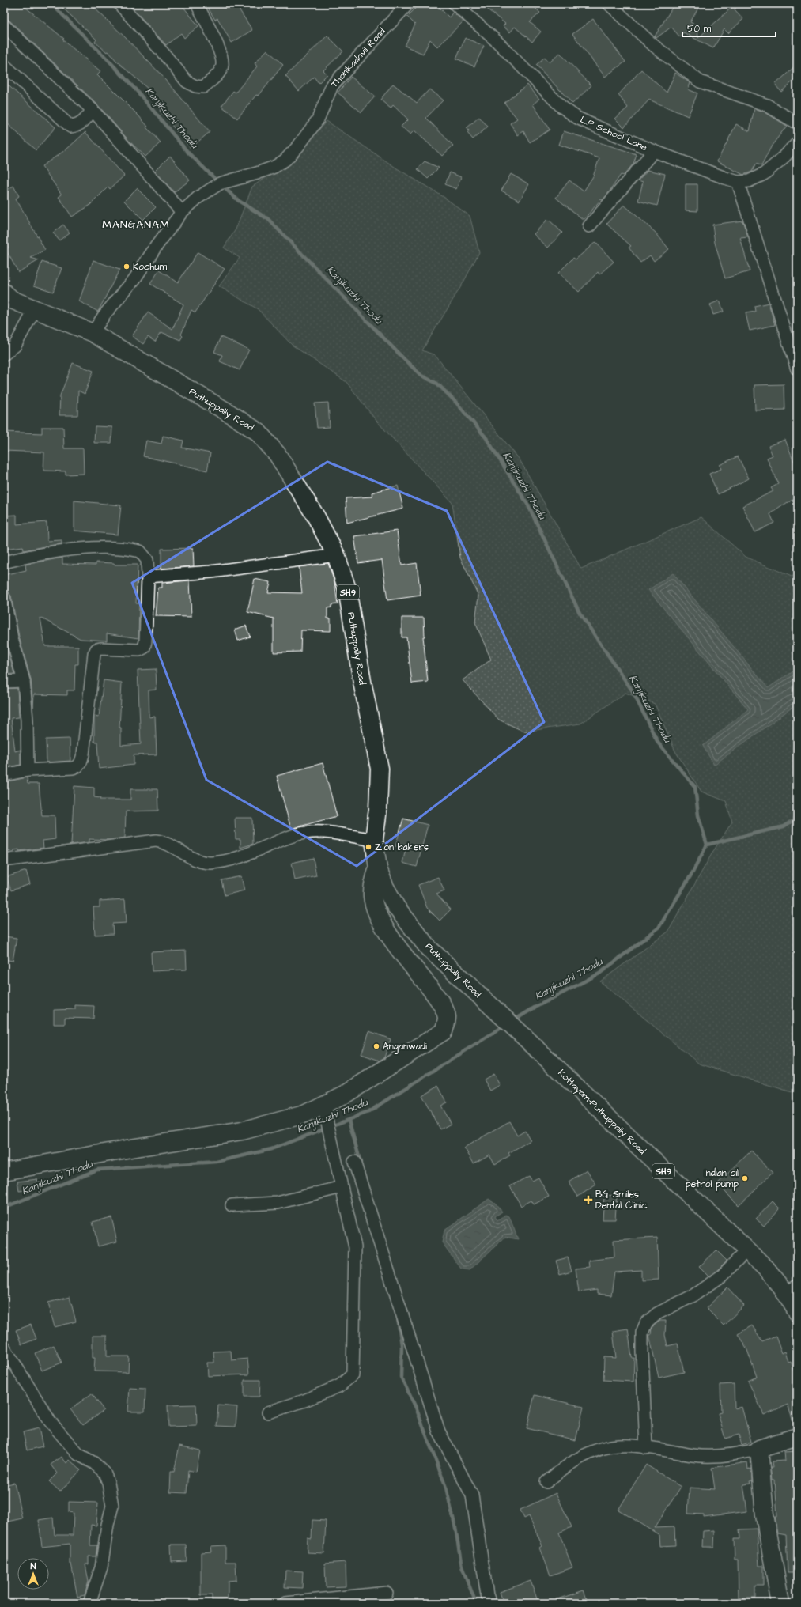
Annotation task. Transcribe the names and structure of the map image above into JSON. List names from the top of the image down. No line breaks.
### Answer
{"streets":{"main road":["Puthuppally Road","SH9","Kottayam-Puthuppally Road"],"street":["Thonikadavil Road","L.P School Lane"]},"crossings":[["Thonikadavil Road","Puthuppally Road"],["Puthuppally Road","Kottayam-Puthuppally Road"]],"districts":["MANGANAM"],"water":["Kanjikuzhi Thodu"],"places":{"other":["Kochum","Zion bakers","Anganwadi","Indian oil petrol pump"],"health":["BG Smiles Dental Clinic"]},"scale_bar":"50 m","north":"top"}
